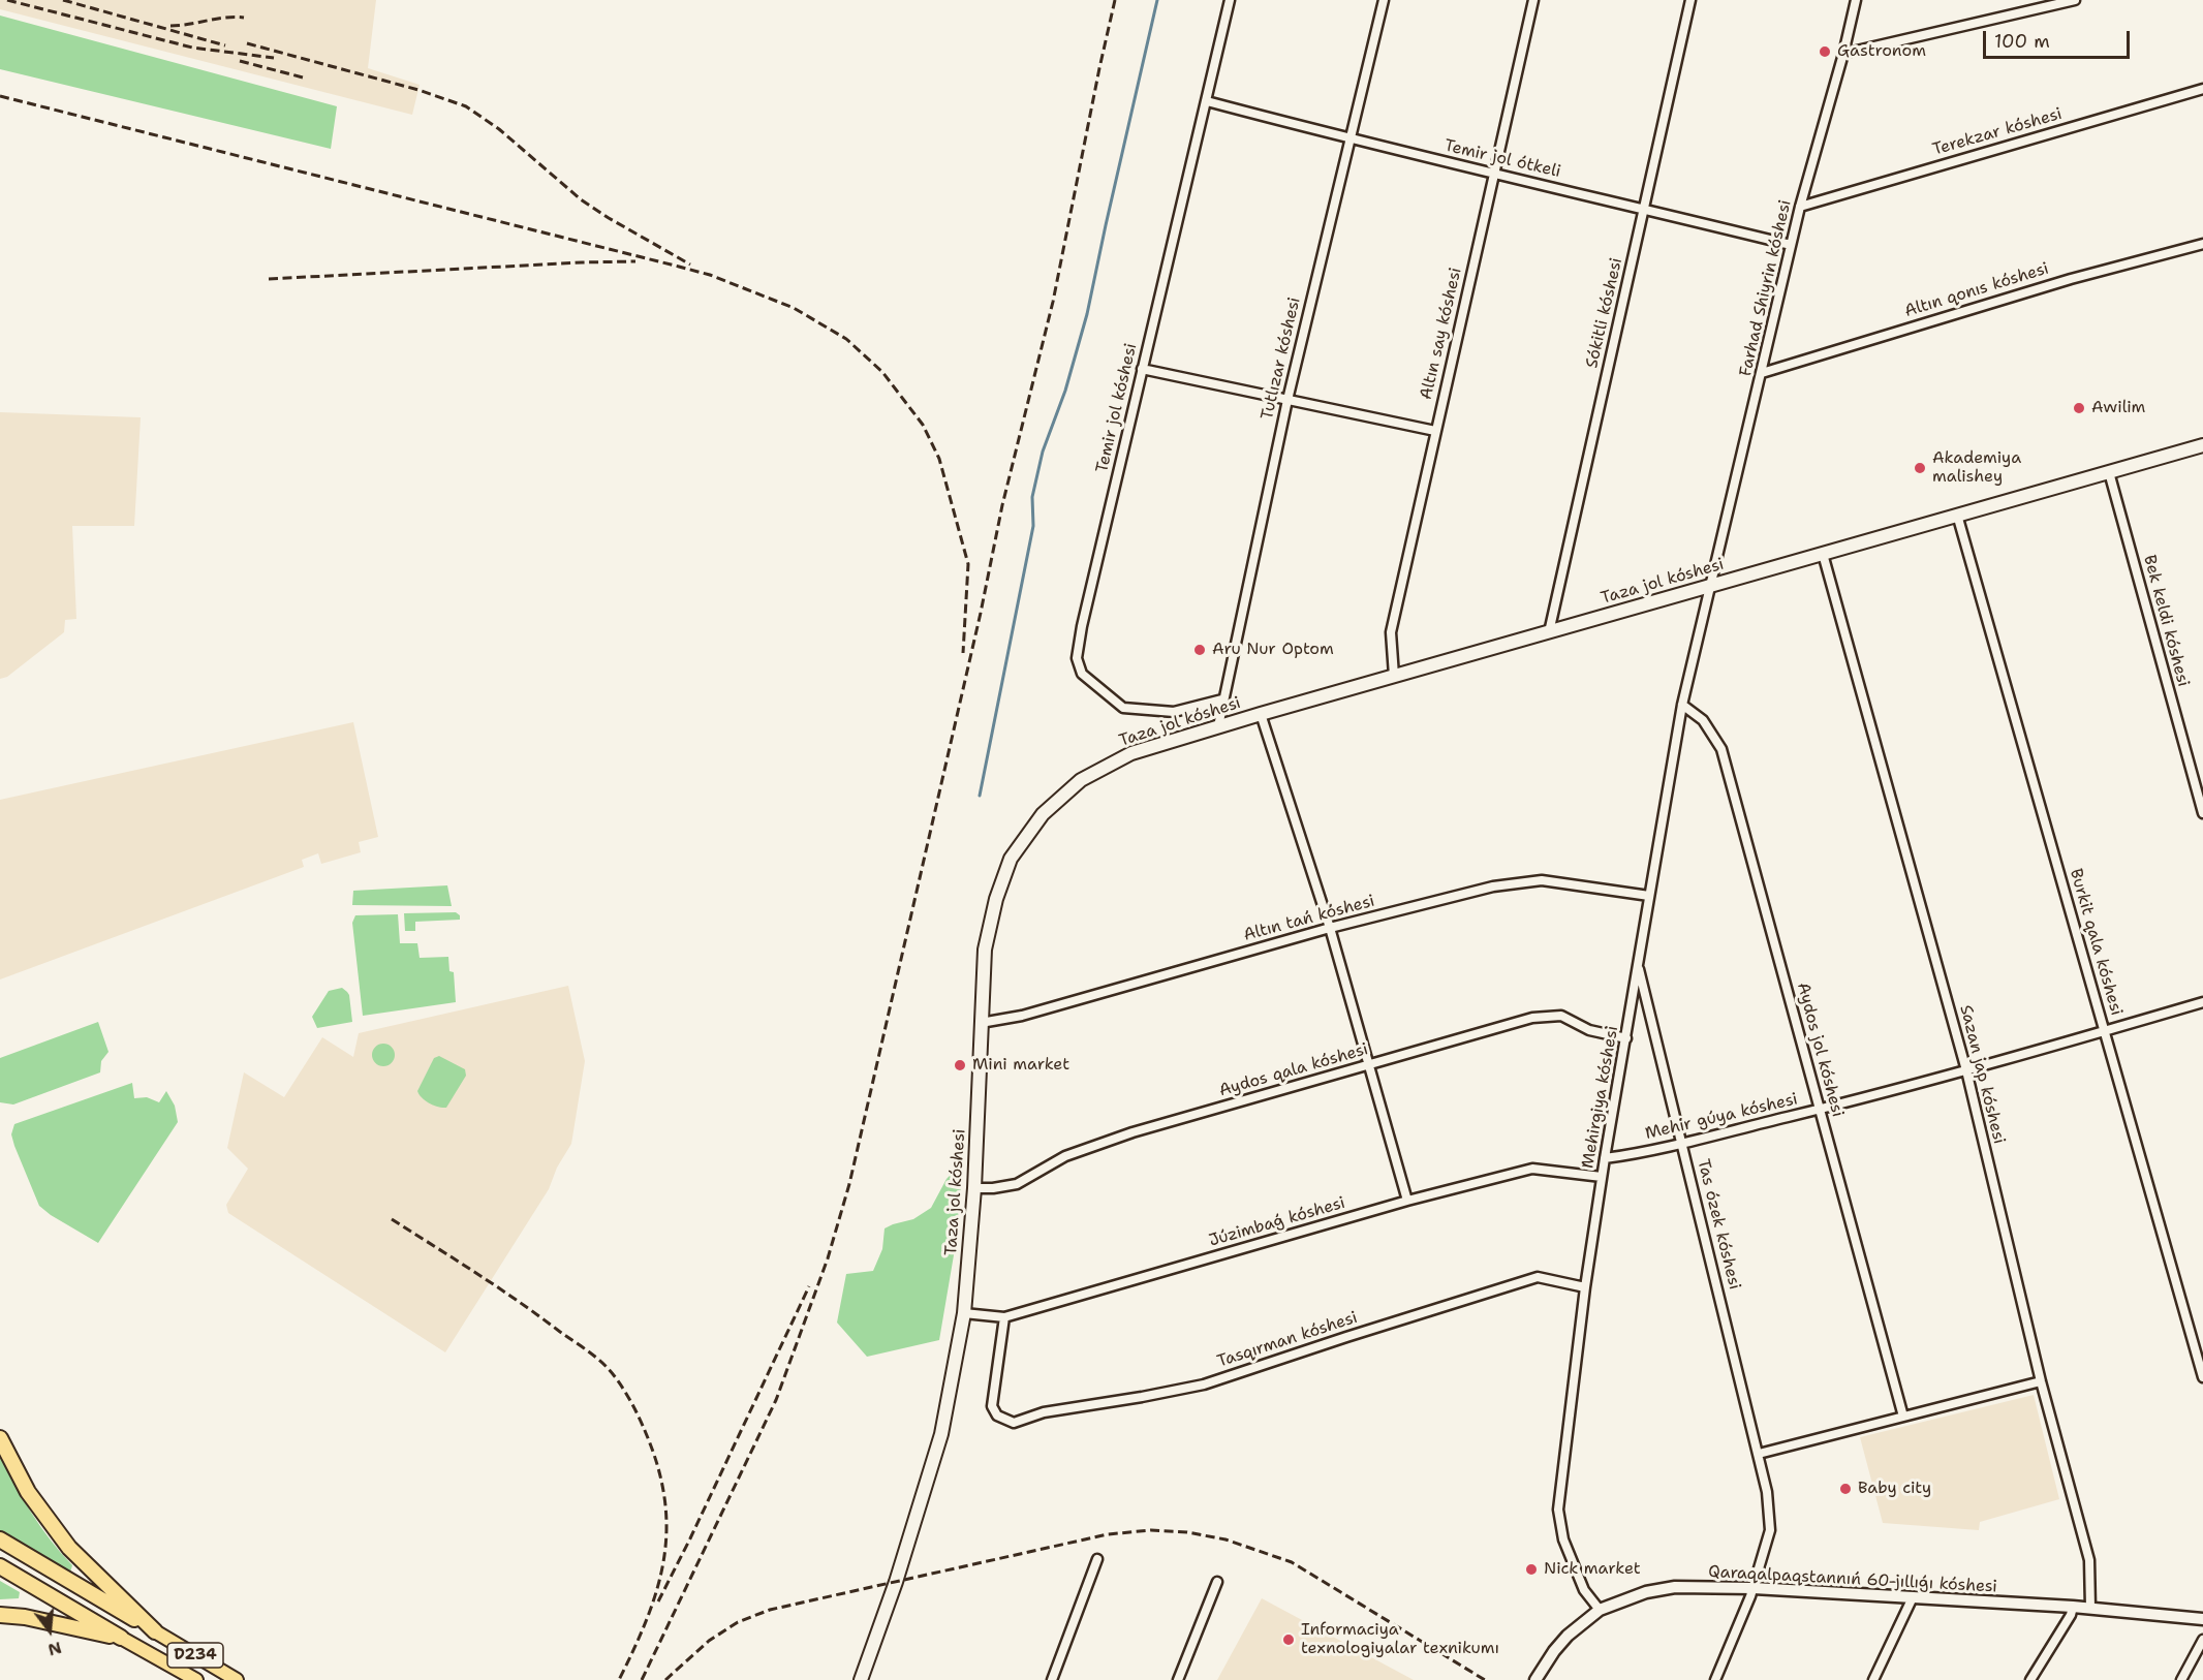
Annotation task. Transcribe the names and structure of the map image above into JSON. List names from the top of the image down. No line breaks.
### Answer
{"streets":{"main road":["Taza jol kóshesi","D234"],"street":["Terekzar kóshesi","Temir jol ótkeli","Farhad Shiyrin kóshesi","Altın qonıs kóshesi","Sókitli kóshesi","Altın say kóshesi","Tutlızar kóshesi","Temir jol kóshesi","Bek keldi kóshesi","Altın tań kóshesi","Burkit qala kóshesi","Aydos jol kóshesi","Aydos qala kóshesi","Sazan jap kóshesi","Mehirgiya kóshesi","Mehir gúyа kóshesi","Júzimbaǵ kóshesi","Tas ózek kóshesi","Tasqırman kóshesi","Qaraqalpaqstannıń 60-jıllıǵı kóshesi"]},"crossings":[["Terekzar kóshesi","Farhad Shiyrin kóshesi"],["Temir jol ótkeli","Farhad Shiyrin kóshesi"],["Temir jol ótkeli","Sókitli kóshesi"],["Temir jol ótkeli","Altın say kóshesi"],["Temir jol ótkeli","Tutlızar kóshesi"],["Temir jol ótkeli","Temir jol kóshesi"],["Farhad Shiyrin kóshesi","Altın qonıs kóshesi"],["Farhad Shiyrin kóshesi","Taza jol kóshesi"],["Farhad Shiyrin kóshesi","Mehirgiya kóshesi"],["Sókitli kóshesi","Taza jol kóshesi"],["Altın say kóshesi","Taza jol kóshesi"],["Tutlızar kóshesi","Temir jol kóshesi"],["Tutlızar kóshesi","Taza jol kóshesi"],["Taza jol kóshesi","Bek keldi kóshesi"],["Taza jol kóshesi","Altın tań kóshesi"],["Taza jol kóshesi","Burkit qala kóshesi"],["Taza jol kóshesi","Aydos qala kóshesi"],["Taza jol kóshesi","Sazan jap kóshesi"],["Taza jol kóshesi","Mehirgiya kóshesi"],["Taza jol kóshesi","Júzimbaǵ kóshesi"],["Altın tań kóshesi","Mehirgiya kóshesi"],["Burkit qala kóshesi","Mehir gúyа kóshesi"],["Aydos jol kóshesi","Mehirgiya kóshesi"],["Aydos jol kóshesi","Mehir gúyа kóshesi"],["Aydos qala kóshesi","Mehirgiya kóshesi"],["Sazan jap kóshesi","Mehir gúyа kóshesi"],["Sazan jap kóshesi","Qaraqalpaqstannıń 60-jıllıǵı kóshesi"],["Mehirgiya kóshesi","Mehir gúyа kóshesi"],["Mehirgiya kóshesi","Júzimbaǵ kóshesi"],["Mehirgiya kóshesi","Tas ózek kóshesi"],["Mehirgiya kóshesi","Tasqırman kóshesi"],["Mehirgiya kóshesi","Qaraqalpaqstannıń 60-jıllıǵı kóshesi"],["Mehir gúyа kóshesi","Tas ózek kóshesi"],["Júzimbaǵ kóshesi","Tasqırman kóshesi"],["Tas ózek kóshesi","Qaraqalpaqstannıń 60-jıllıǵı kóshesi"]],"places":["Gastronom","Awilim","Akademiya malishey","Aru Nur Optom","Mini market","Baby city","Nick market","Informaciya texnologiyalar texnikumı"],"scale_bar":"100 m","north":"bottom"}
